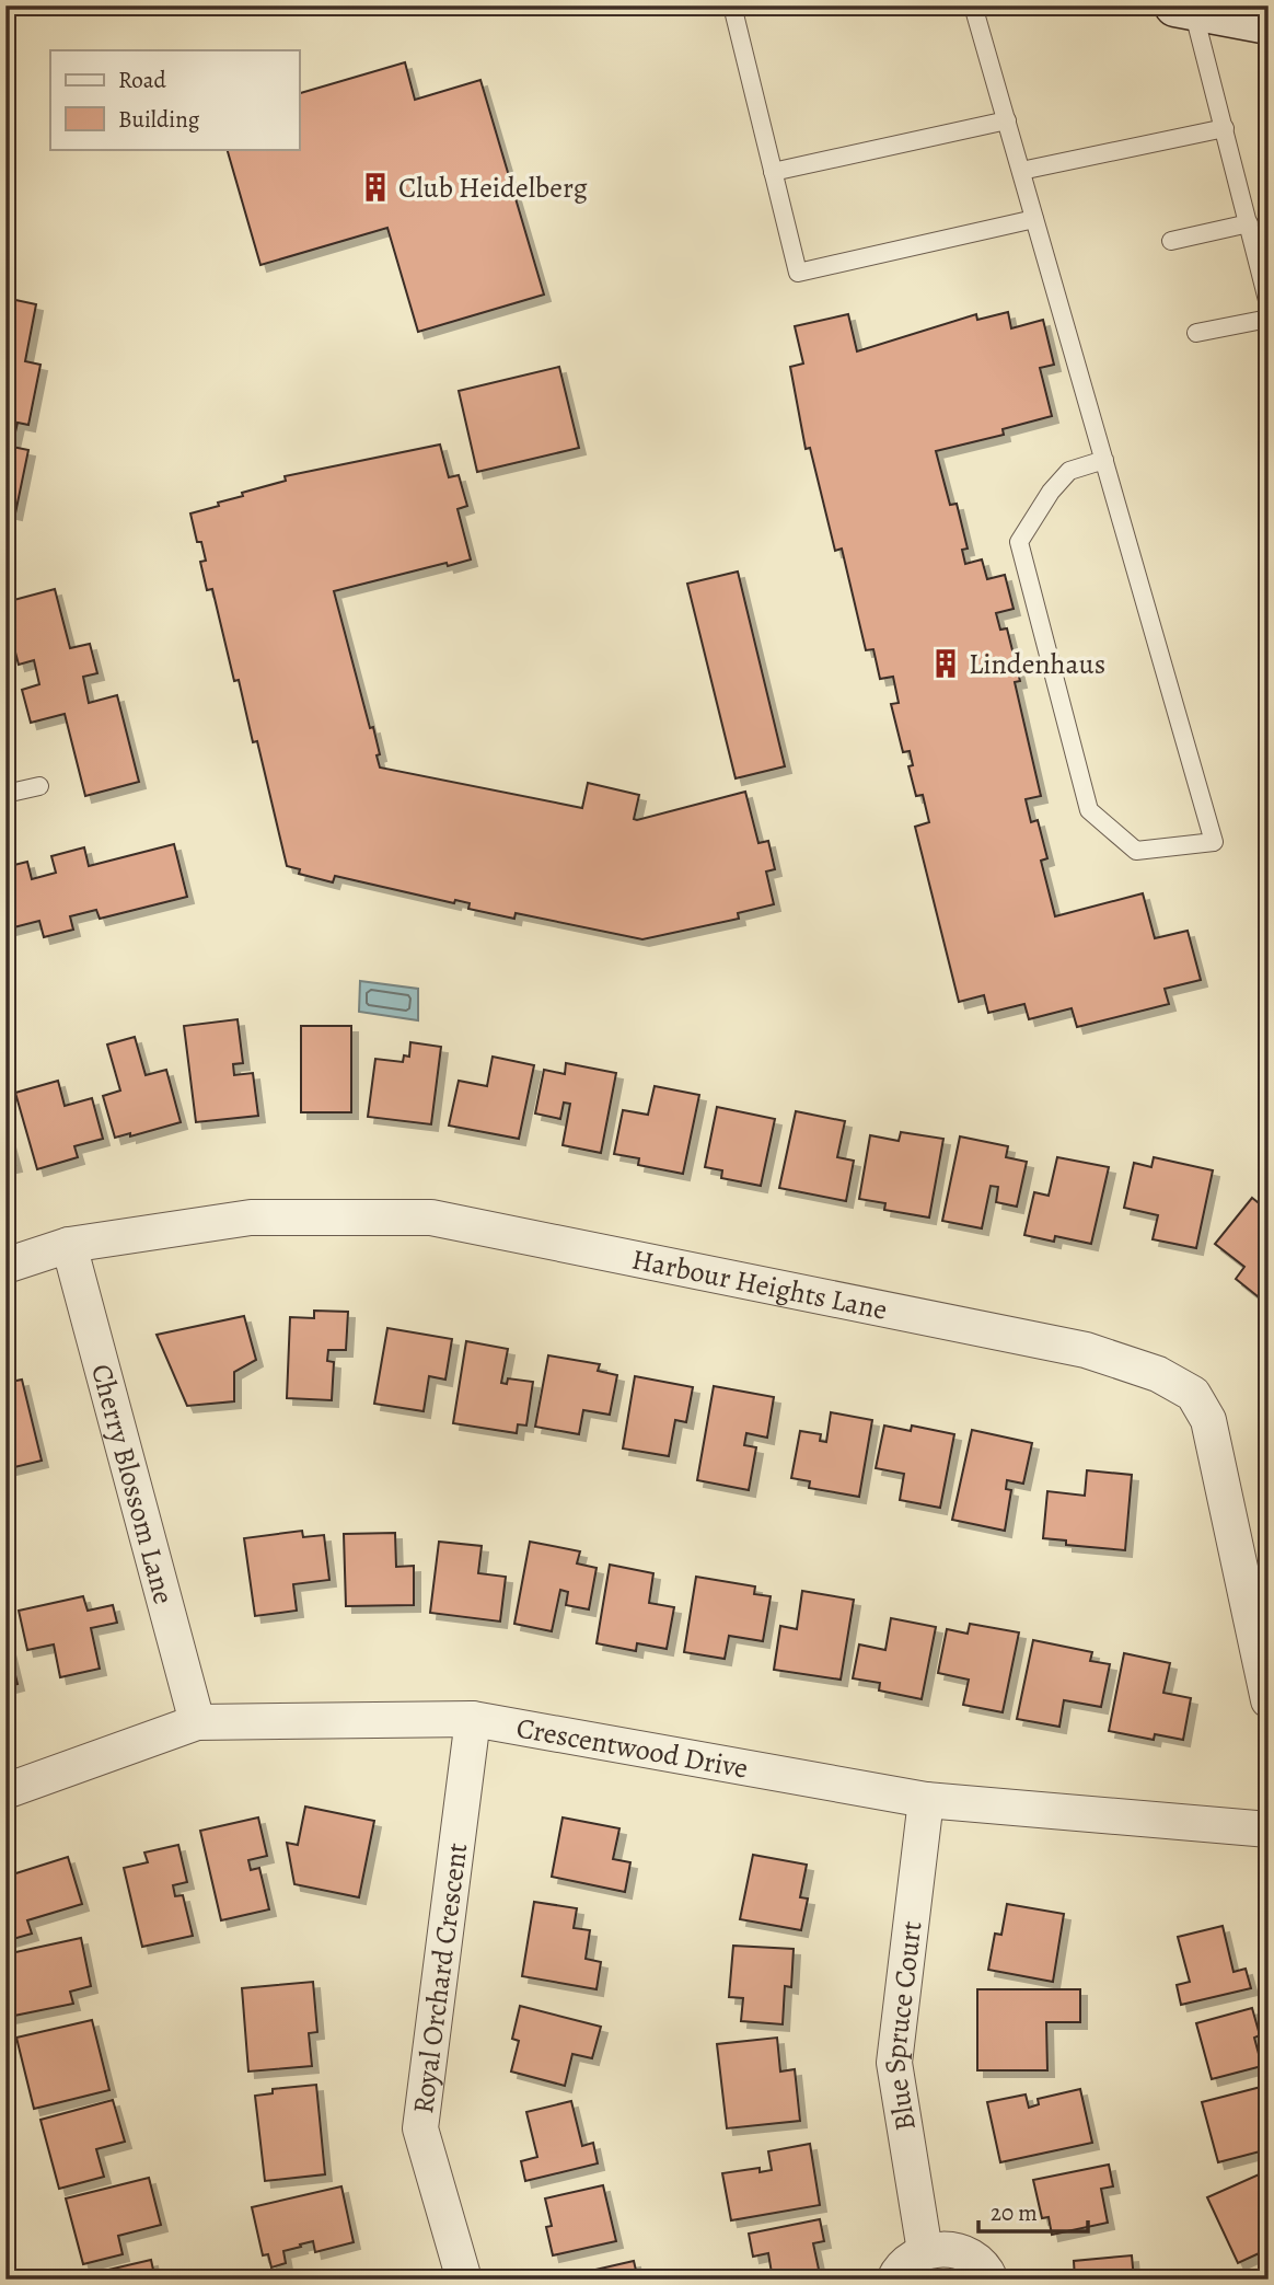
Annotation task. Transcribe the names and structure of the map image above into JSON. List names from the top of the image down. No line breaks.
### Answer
{"streets":{"street":["Harbour Heights Lane","Cherry Blossom Lane","Crescentwood Drive","Royal Orchard Crescent","Blue Spruce Court"]},"crossings":[["Harbour Heights Lane","Cherry Blossom Lane"],["Cherry Blossom Lane","Crescentwood Drive"],["Crescentwood Drive","Royal Orchard Crescent"],["Crescentwood Drive","Blue Spruce Court"]],"places":{"building":["Club Heidelberg","Lindenhaus"]},"legend":["Road","Building"],"scale_bar":"20 m"}
